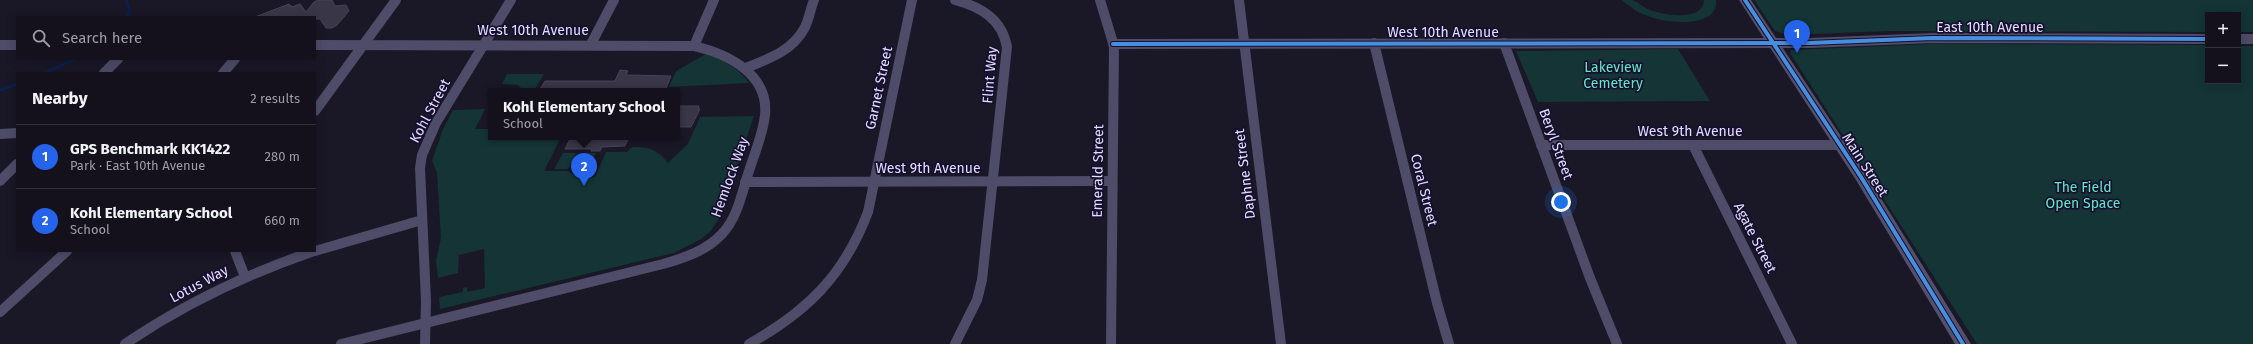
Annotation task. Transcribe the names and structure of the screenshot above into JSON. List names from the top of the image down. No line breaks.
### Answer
{"streets":{"main road":["Main Street"],"street":["East 10th Avenue","West 10th Avenue","Flint Way","Garnet Street","Kohl Street","West 9th Avenue","Beryl Street","Emerald Street","Daphne Street","Hemlock Way","Coral Street","Agate Street","Lotus Way"]},"crossings":[["East 10th Avenue","West 10th Avenue"],["East 10th Avenue","Main Street"],["West 10th Avenue","Kohl Street"],["West 10th Avenue","Beryl Street"],["West 10th Avenue","Main Street"],["West 10th Avenue","Emerald Street"],["West 10th Avenue","Daphne Street"],["West 10th Avenue","Hemlock Way"],["West 10th Avenue","Coral Street"],["Flint Way","West 9th Avenue"],["Garnet Street","West 9th Avenue"],["Kohl Street","Hemlock Way"],["Kohl Street","Lotus Way"],["West 9th Avenue","Beryl Street"],["West 9th Avenue","Main Street"],["West 9th Avenue","Emerald Street"],["West 9th Avenue","Hemlock Way"],["West 9th Avenue","Agate Street"]],"parks":["Lakeview Cemetery","The Field Open Space"],"page":{"map_buttons":["+","−"],"search":"Search here","pins":["1","2"],"heading":["Nearby","2 results"],"popup":["Kohl Elementary School","School"],"list":[{"mark":"1","name":"GPS Benchmark KK1422","note":"Park · East 10th Avenue","value":"280 m"},{"mark":"2","name":"Kohl Elementary School","note":"School","value":"660 m"}]}}
